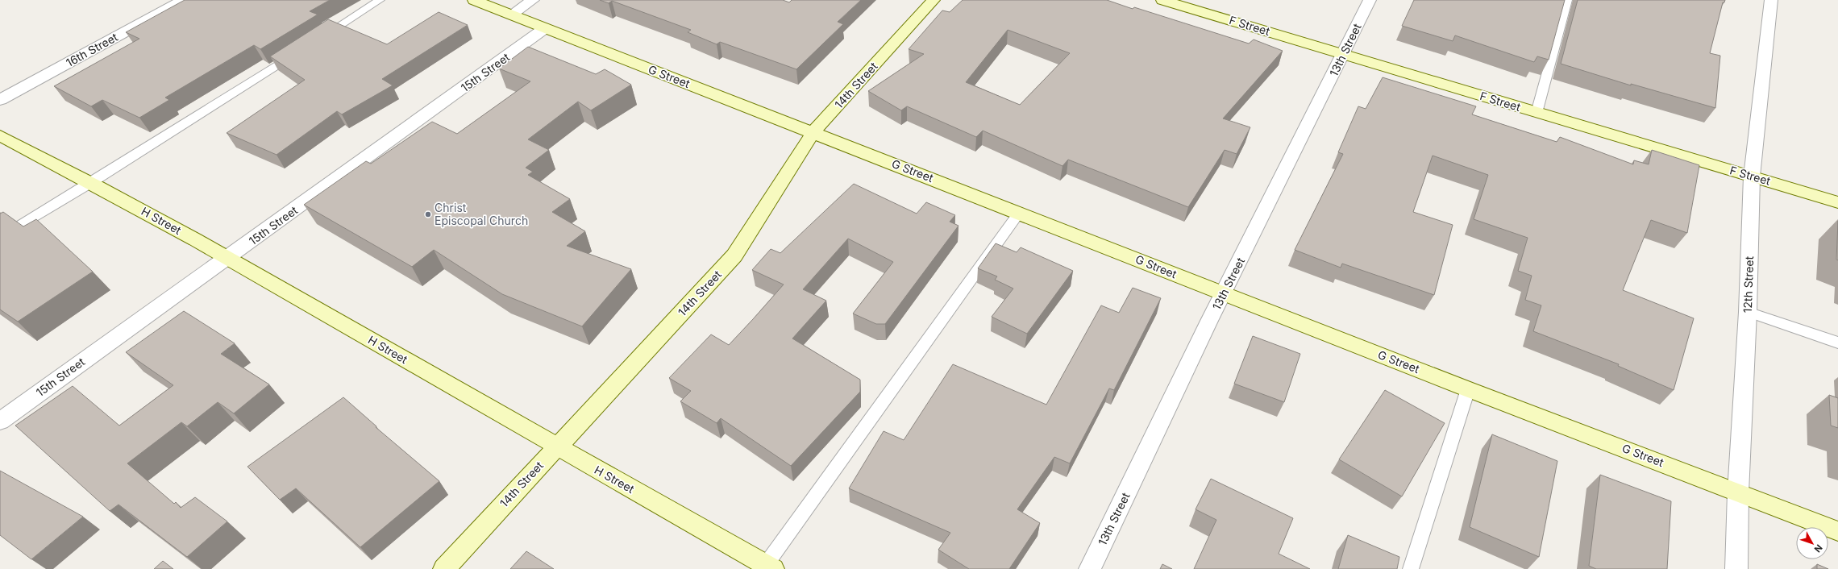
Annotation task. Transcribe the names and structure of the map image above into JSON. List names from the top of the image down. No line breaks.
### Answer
{"streets":{"street":["F Street","16th Street","13th Street","15th Street","G Street","14th Street","H Street","12th Street"]},"crossings":[["F Street","13th Street"],["F Street","12th Street"],["13th Street","G Street"],["15th Street","G Street"],["15th Street","H Street"],["G Street","14th Street"],["G Street","12th Street"],["14th Street","H Street"]],"places":["Christ Episcopal Church"],"north":"bottom right"}
